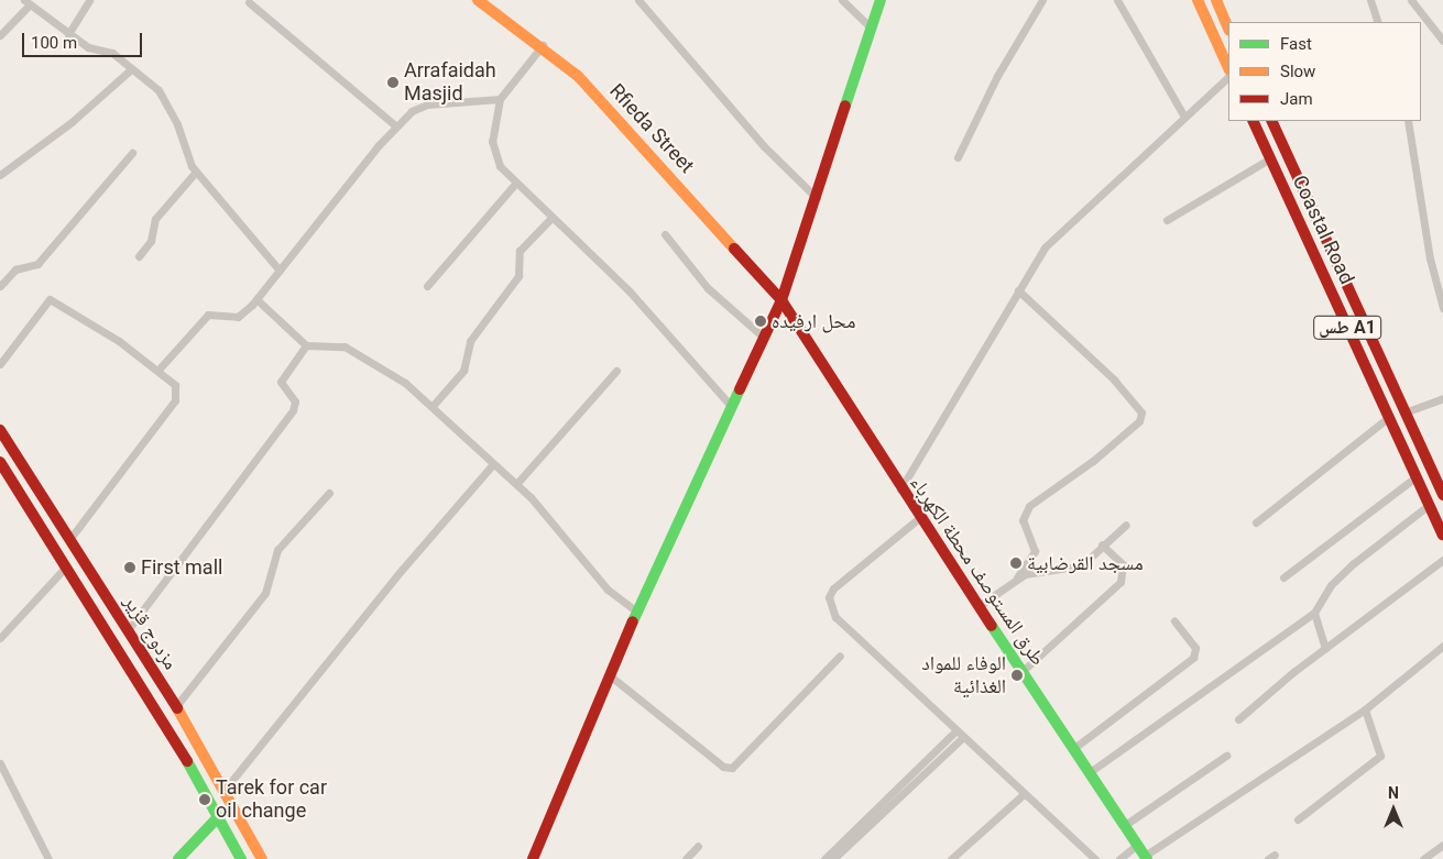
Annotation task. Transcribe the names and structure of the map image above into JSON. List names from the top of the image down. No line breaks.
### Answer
{"streets":{"main road":["Rfieda Street","Coastal Road","طس A1","طرق المستوصف محطة الكهرباء","مزدوج قزير"]},"crossings":[["Rfieda Street","طرق المستوصف محطة الكهرباء"]],"places":["Arrafaidah Masjid","محل ارفيده","مسجد القرضابية","First mall","الوفاء للمواد الغذائية","Tarek for car oil change"],"legend":["Fast","Slow","Jam"],"scale_bar":"100 m","north":"top"}
